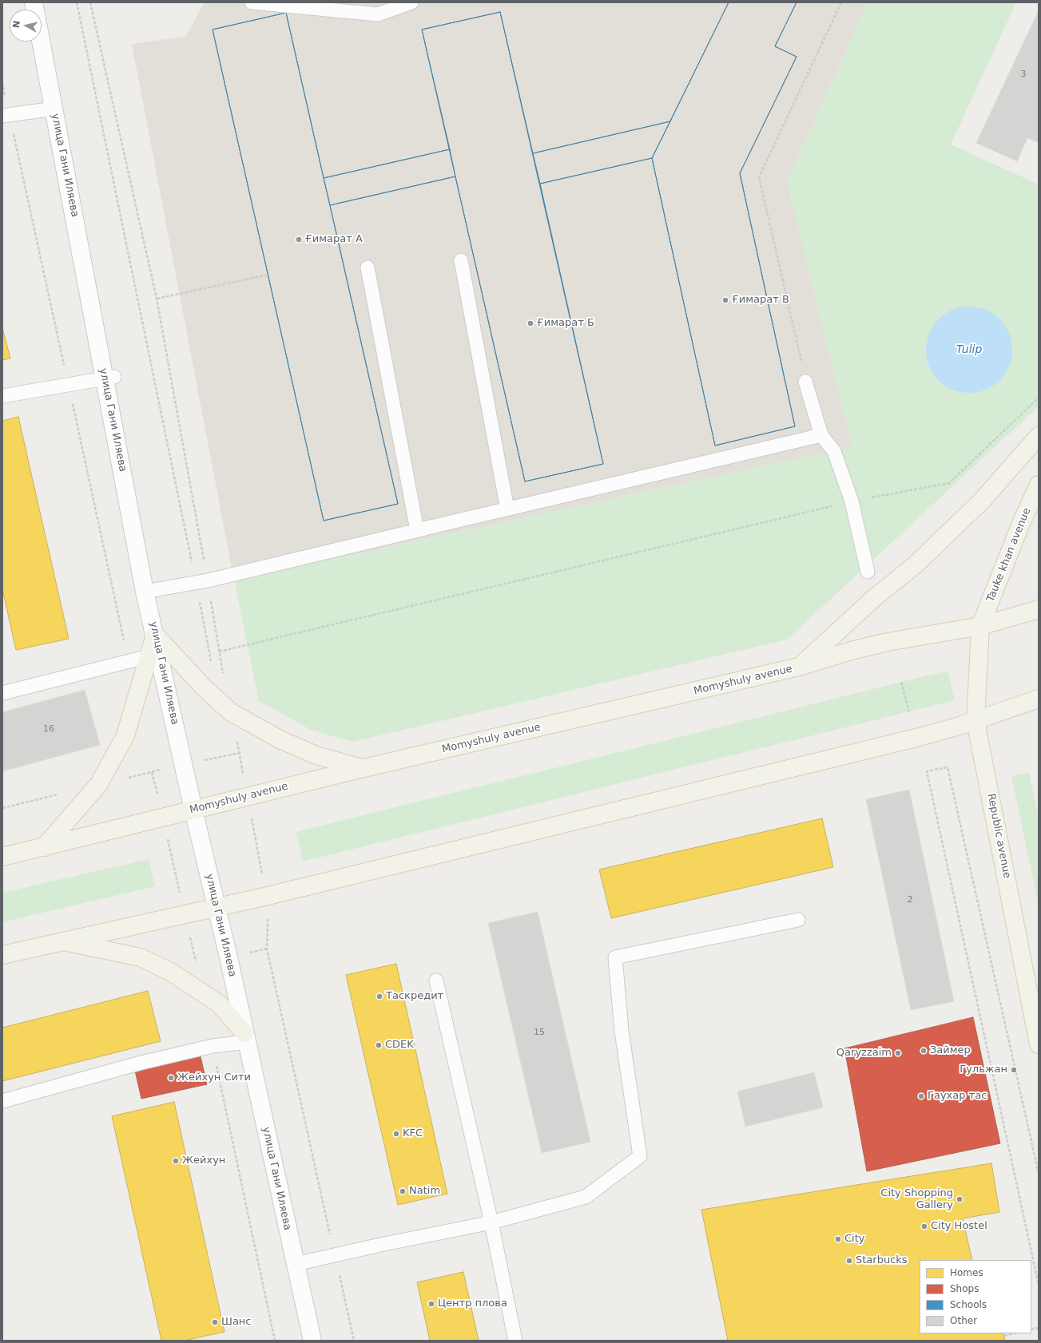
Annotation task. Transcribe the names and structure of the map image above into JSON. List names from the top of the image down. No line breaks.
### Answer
{"streets":{"main road":["Tauke khan avenue","Momyshuly avenue","Republic avenue"],"street":["улица Гани Иляева"]},"crossings":[["улица Гани Иляева","Momyshuly avenue"],["Tauke khan avenue","Momyshuly avenue"],["Tauke khan avenue","Republic avenue"],["Momyshuly avenue","Republic avenue"]],"water":["Tulip"],"places":["Ғимарат А","Ғимарат В","Ғимарат Б","Таскредит","CDEK","Займер","Qaryzzaim","Гульжан","Жейхун Сити","Гаухар тас","KFC","Жейхун","Natim","City Shopping Gallery","City Hostel","City","Starbucks","Центр плова","Шанс"],"house_numbers":["3","16","2","15"],"legend":["Homes","Shops","Schools","Other"],"north":"left"}
